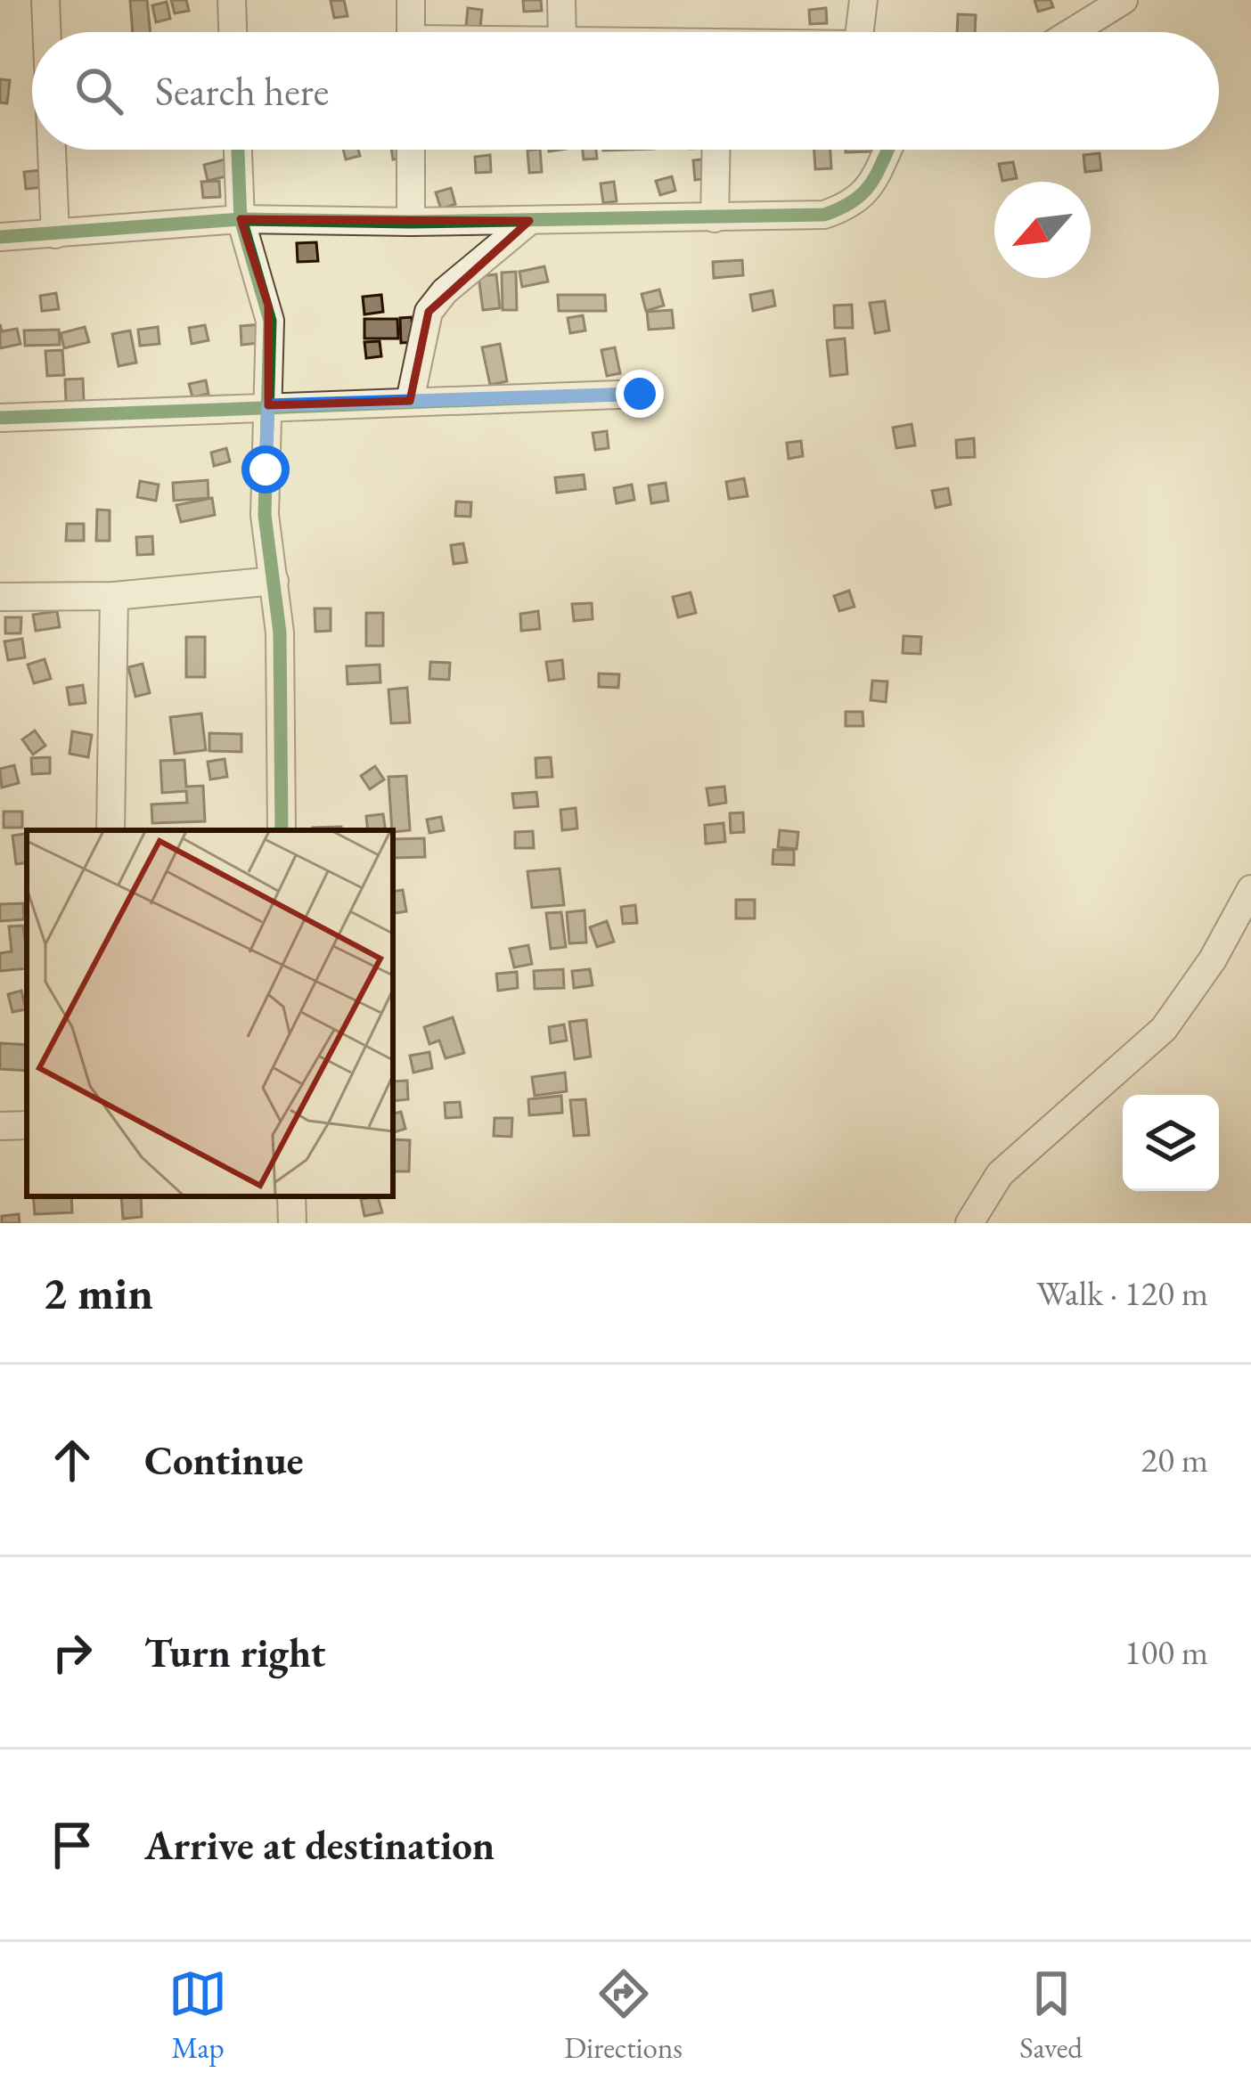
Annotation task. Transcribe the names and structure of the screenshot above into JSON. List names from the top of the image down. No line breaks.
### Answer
{"north":"bottom left","page":{"search":"Search here","heading":["2 min","Walk · 120 m"],"list":[["Continue","20 m"],["Turn right","100 m"],"Arrive at destination"],"nav":["Map","Directions","Saved"]}}
